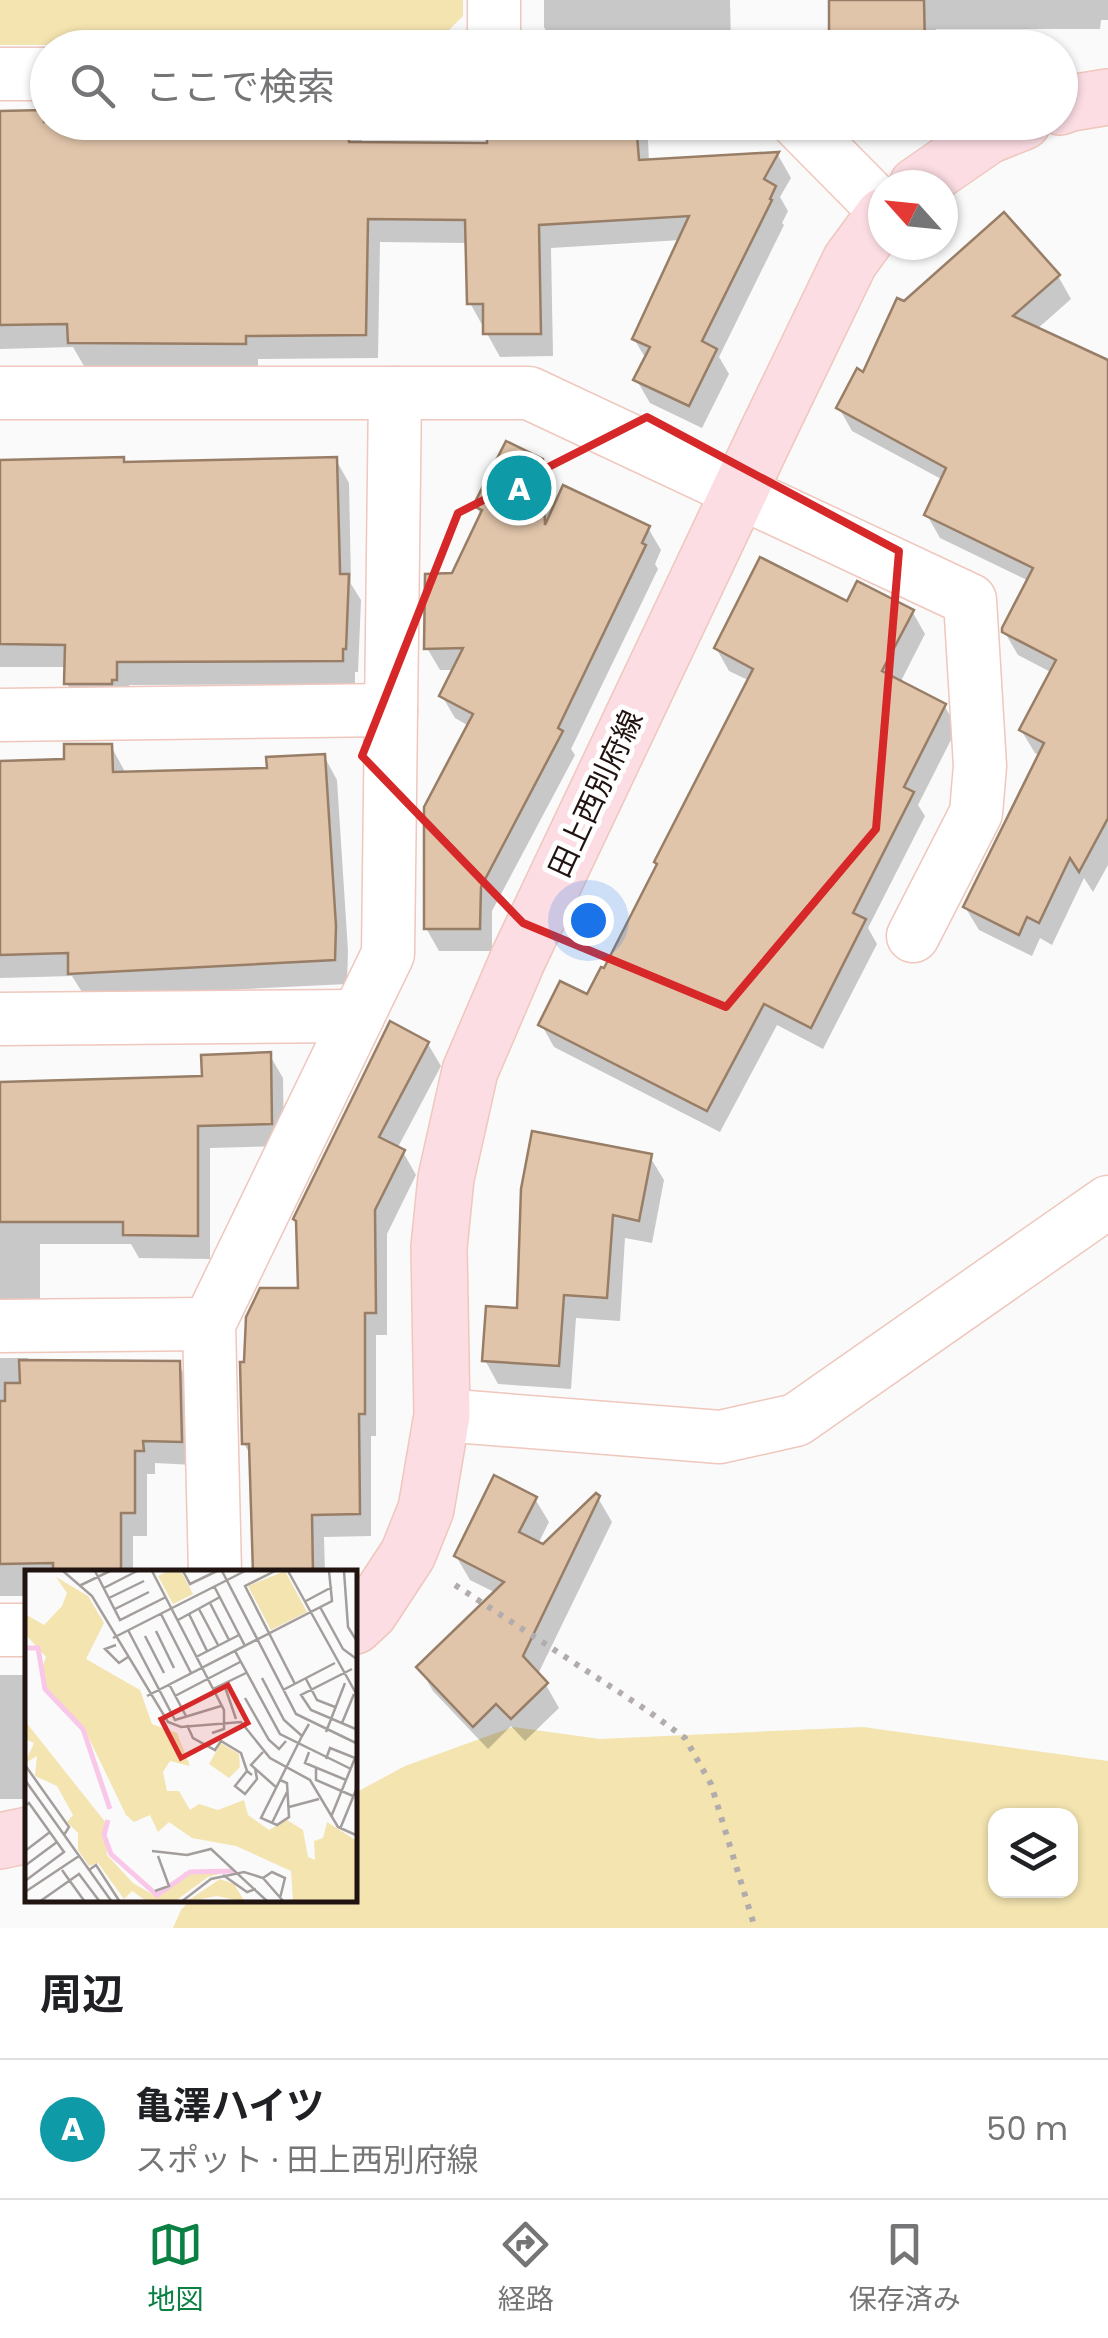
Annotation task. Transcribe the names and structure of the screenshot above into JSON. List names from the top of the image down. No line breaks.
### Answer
{"streets":{"street":["田上西別府線"]},"north":"top left","page":{"search":"ここで検索","pins":"A","heading":"周辺","list":[{"mark":"A","name":"亀澤ハイツ","note":"スポット · 田上西別府線","value":"50 m"}],"nav":["地図","経路","保存済み"]}}
